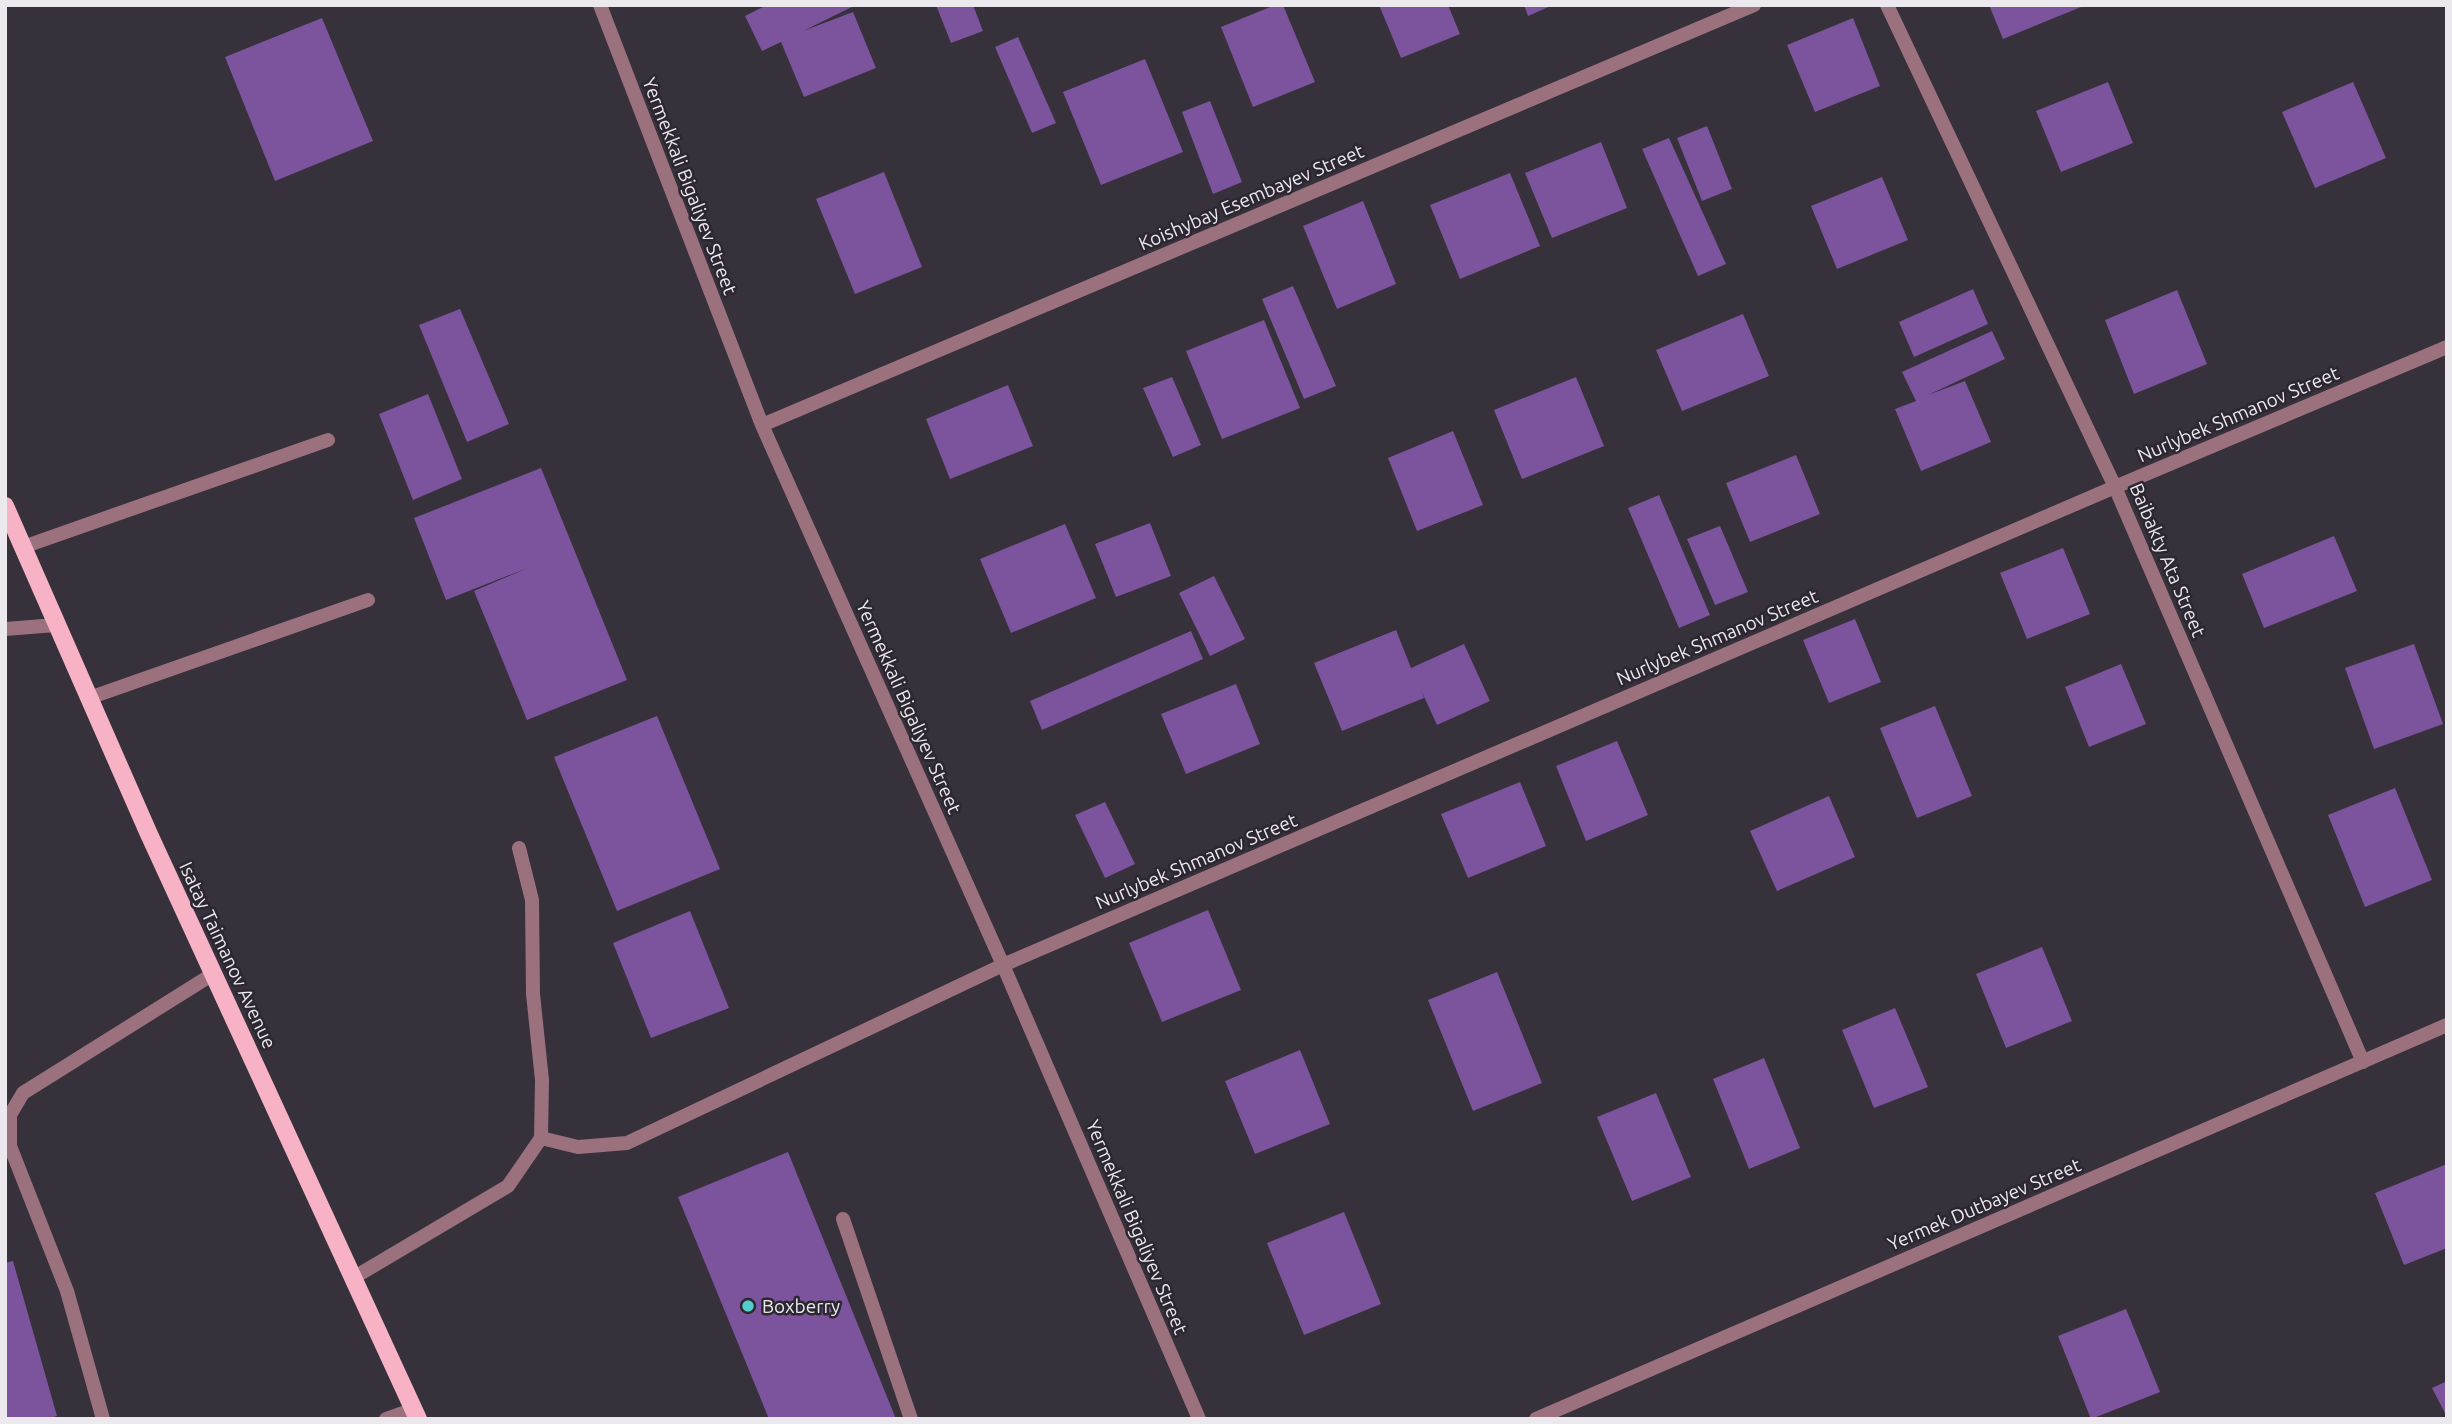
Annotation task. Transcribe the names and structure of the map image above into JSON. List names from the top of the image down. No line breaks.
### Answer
{"streets":{"main road":["Isatay Taimanov Avenue"],"street":["Yermekkali Bigaliyev Street","Koishybay Esembayev Street","Nurlybek Shmanov Street","Baibakty Ata Street","Yermek Dutbayev Street"]},"crossings":[["Yermekkali Bigaliyev Street","Koishybay Esembayev Street"],["Yermekkali Bigaliyev Street","Nurlybek Shmanov Street"],["Nurlybek Shmanov Street","Baibakty Ata Street"],["Baibakty Ata Street","Yermek Dutbayev Street"]],"places":["Boxberry"]}
